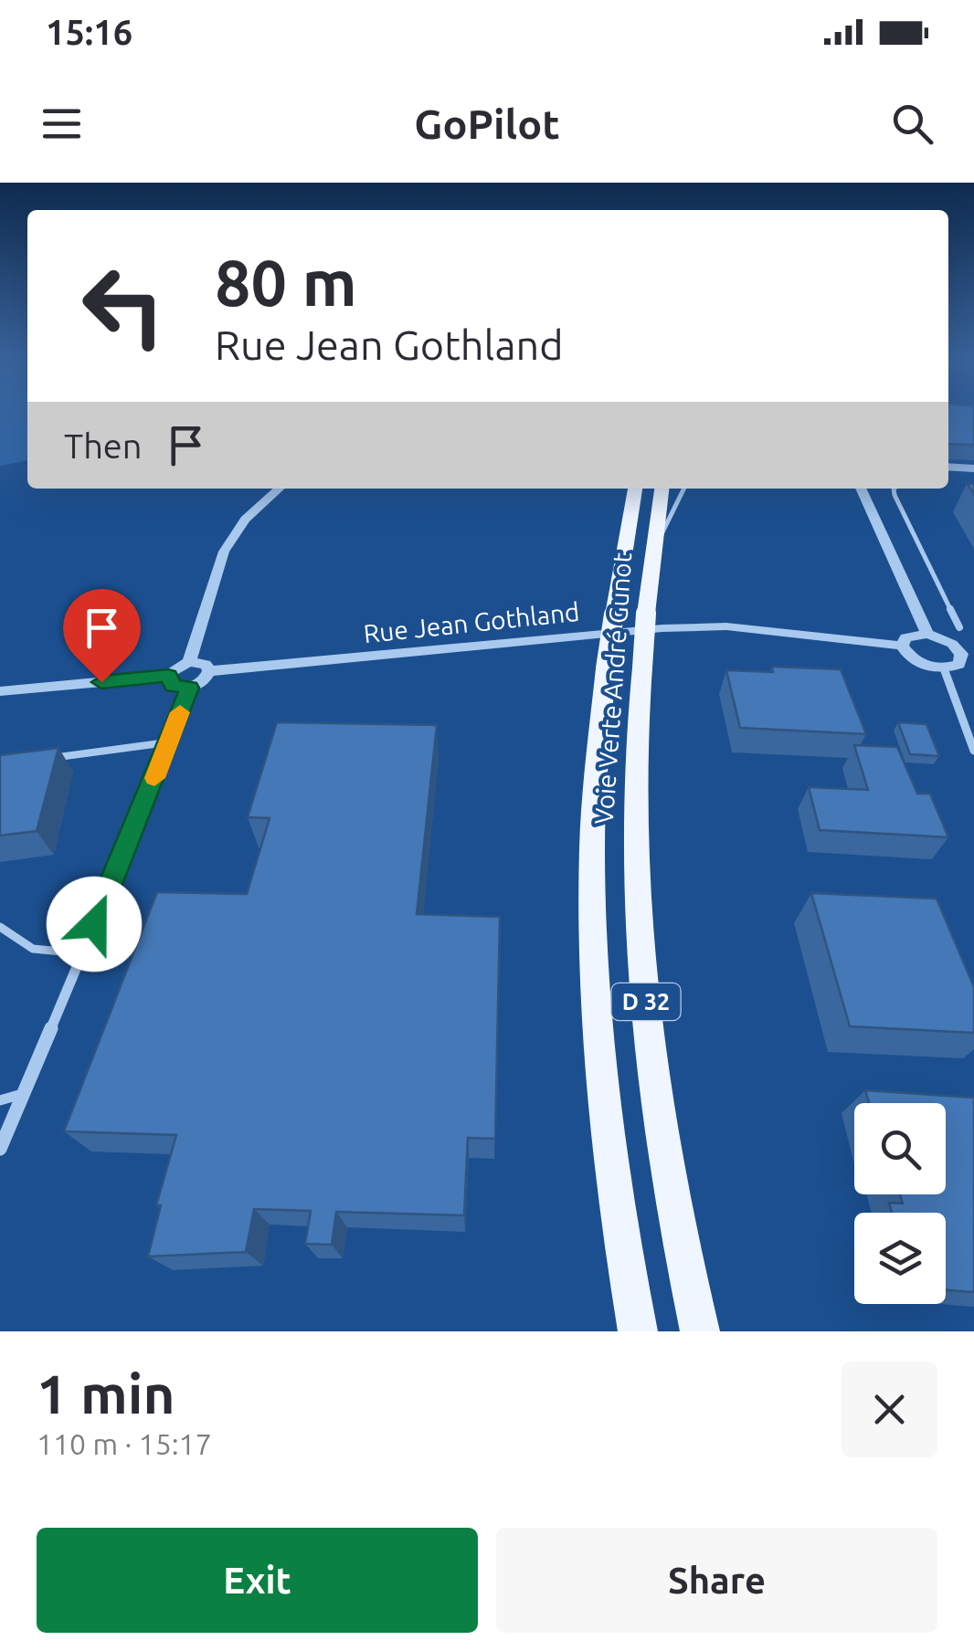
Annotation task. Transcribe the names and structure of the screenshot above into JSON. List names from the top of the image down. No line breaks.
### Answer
{"streets":{"main road":["Voie Verte André Gunot","D 32"],"street":["Rue Jean Gothland"]},"page":{"status":"15:16","header":"GoPilot","turn":["80 m","Rue Jean Gothland"],"then":"Then","heading":["1 min","110 m · 15:17"],"buttons":["Exit","Share"]}}
